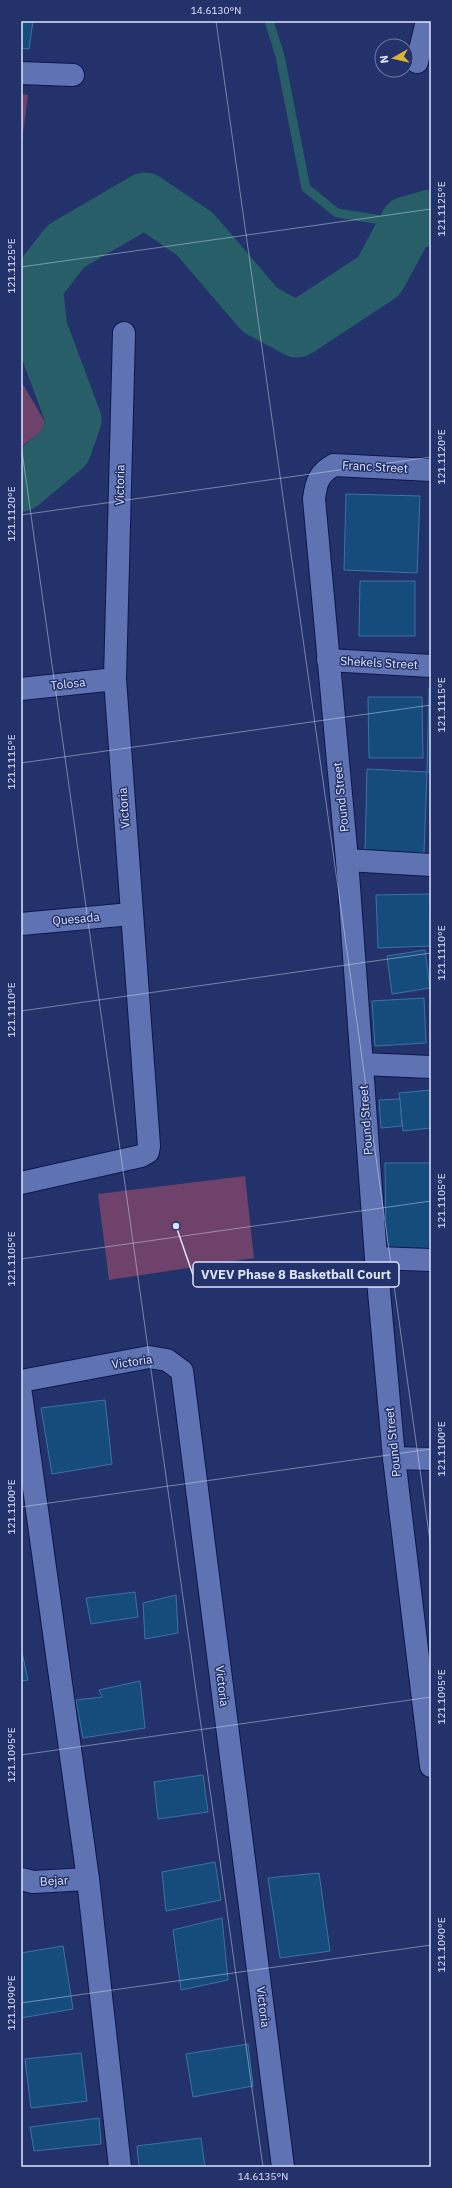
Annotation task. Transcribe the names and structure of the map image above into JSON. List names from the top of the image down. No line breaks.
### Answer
{"streets":{"street":["Franc Street","Victoria","Shekels Street","Tolosa","Pound Street","Quesada","Bejar"]},"crossings":[["Franc Street","Pound Street"],["Victoria","Tolosa"],["Victoria","Quesada"],["Shekels Street","Pound Street"]],"places":["VVEV Phase 8 Basketball Court"],"north":"left","coordinates":["14.6130°N","121.1125°E","121.1120°E","121.1115°E","121.1110°E","121.1105°E","121.1100°E","121.1095°E","121.1090°E","14.6135°N"]}
